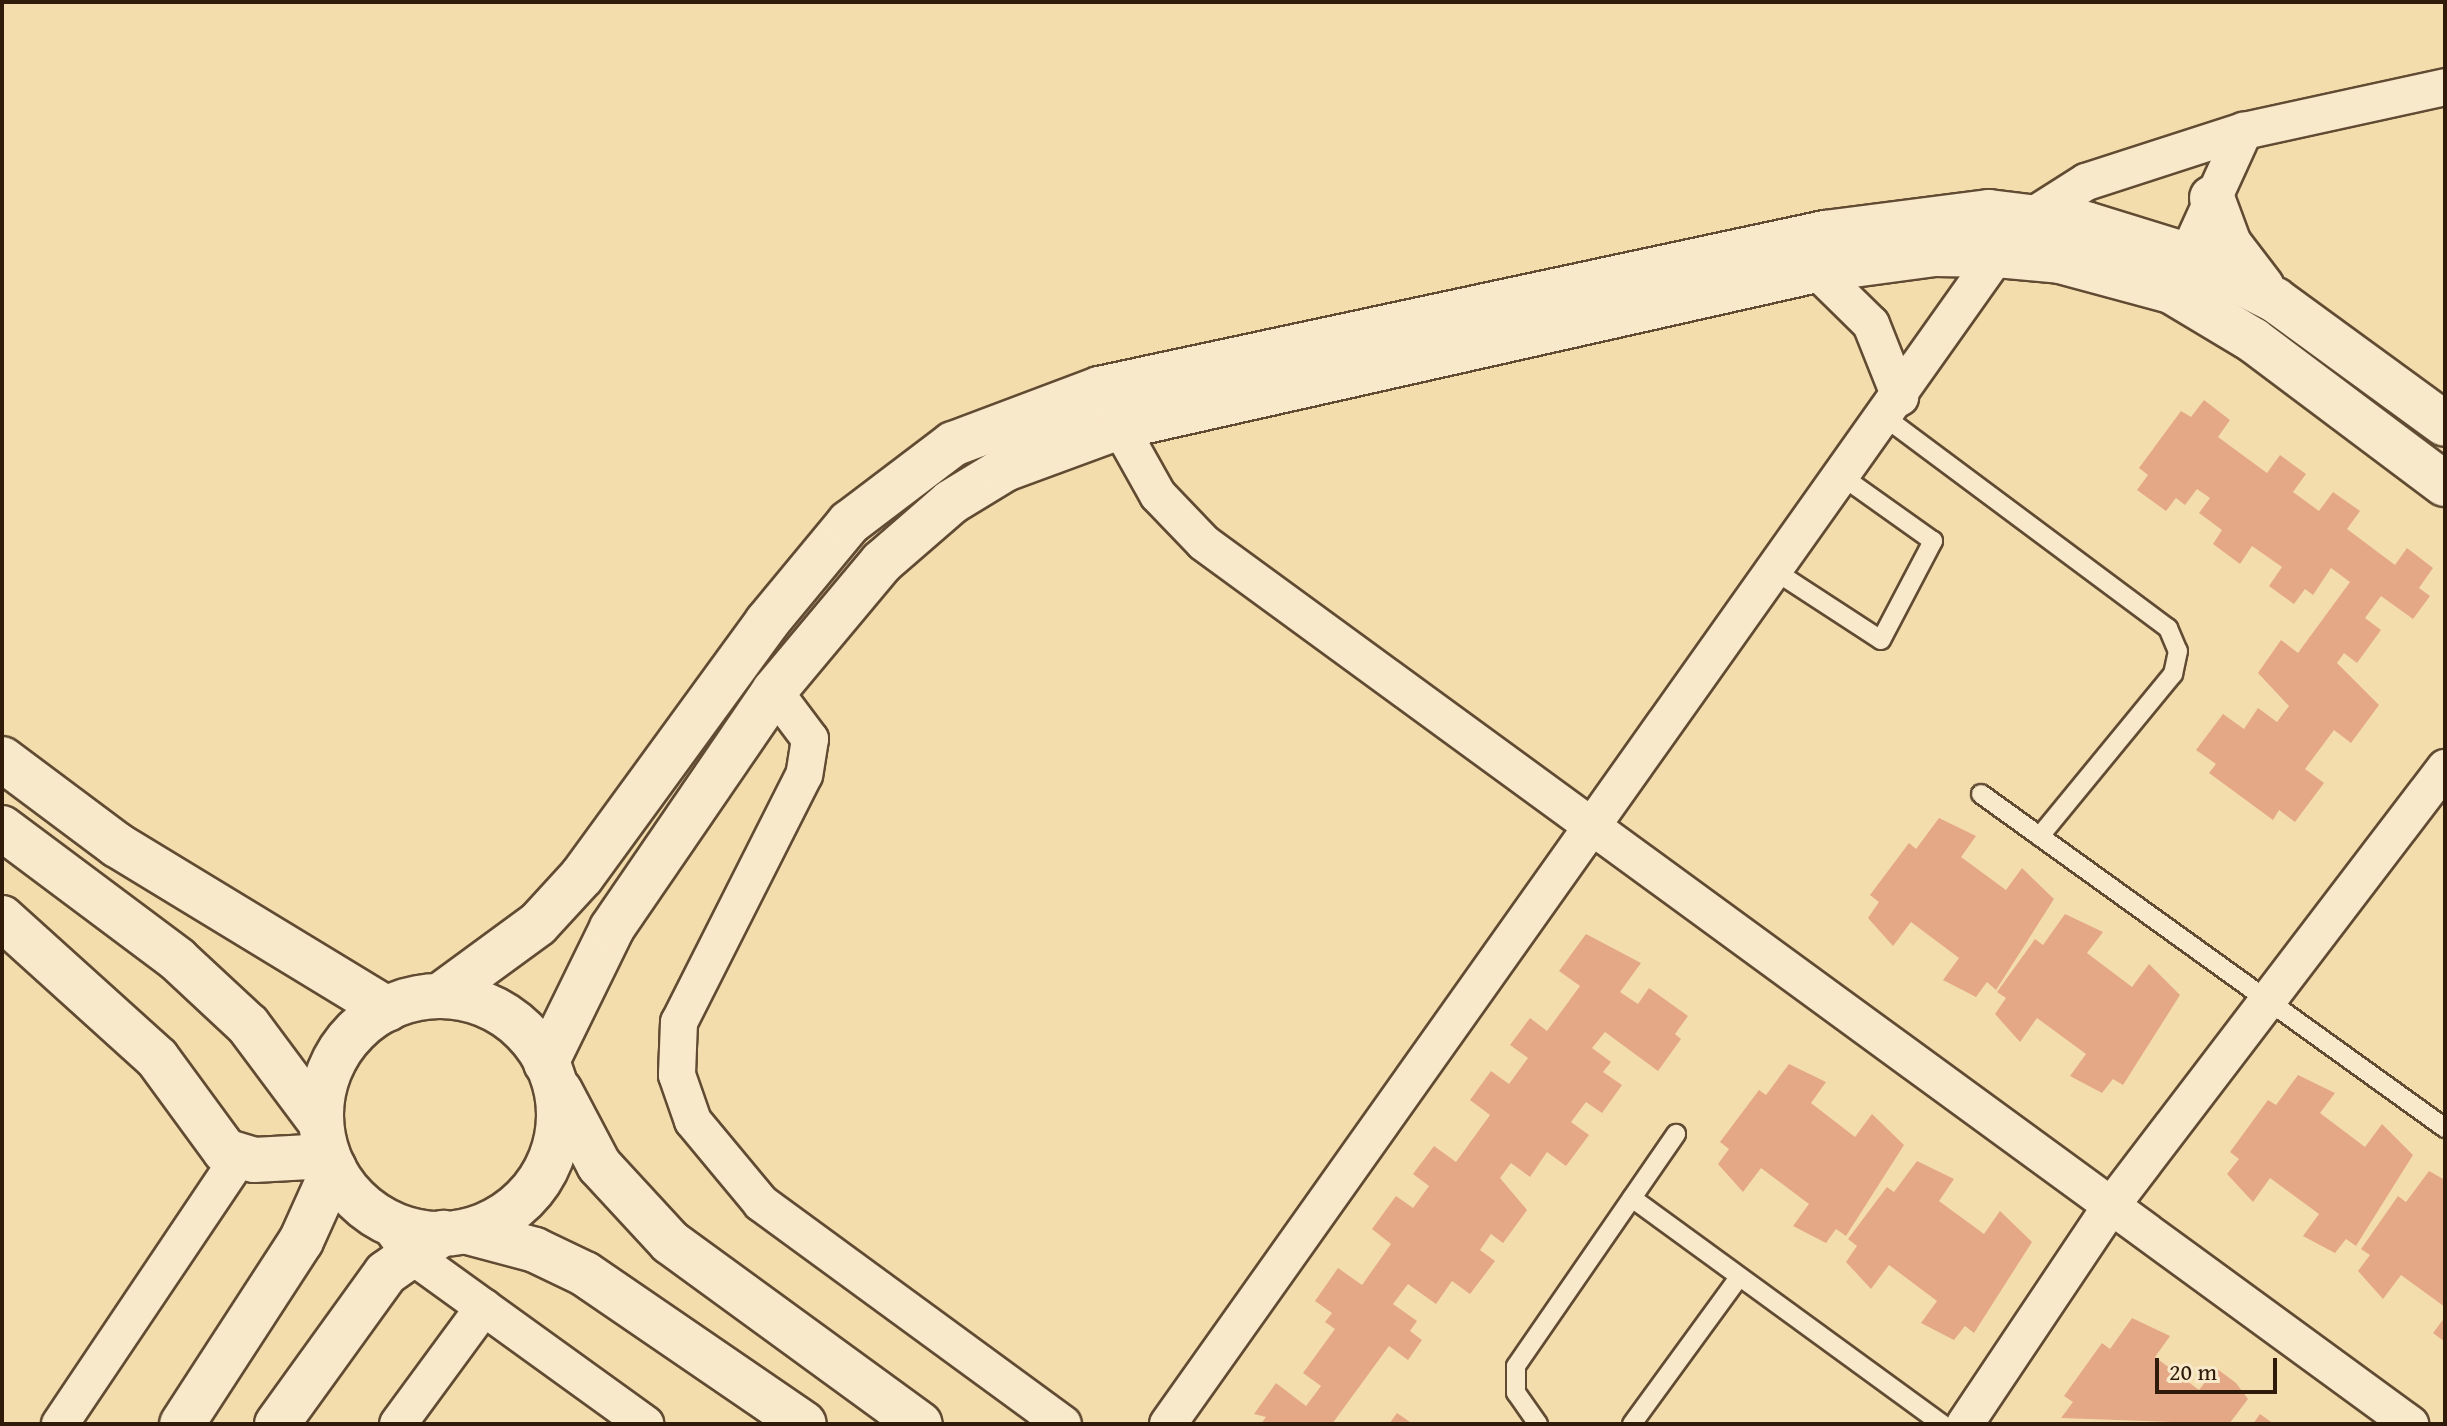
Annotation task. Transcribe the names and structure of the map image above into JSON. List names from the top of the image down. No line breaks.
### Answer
{"scale_bar":"20 m"}
